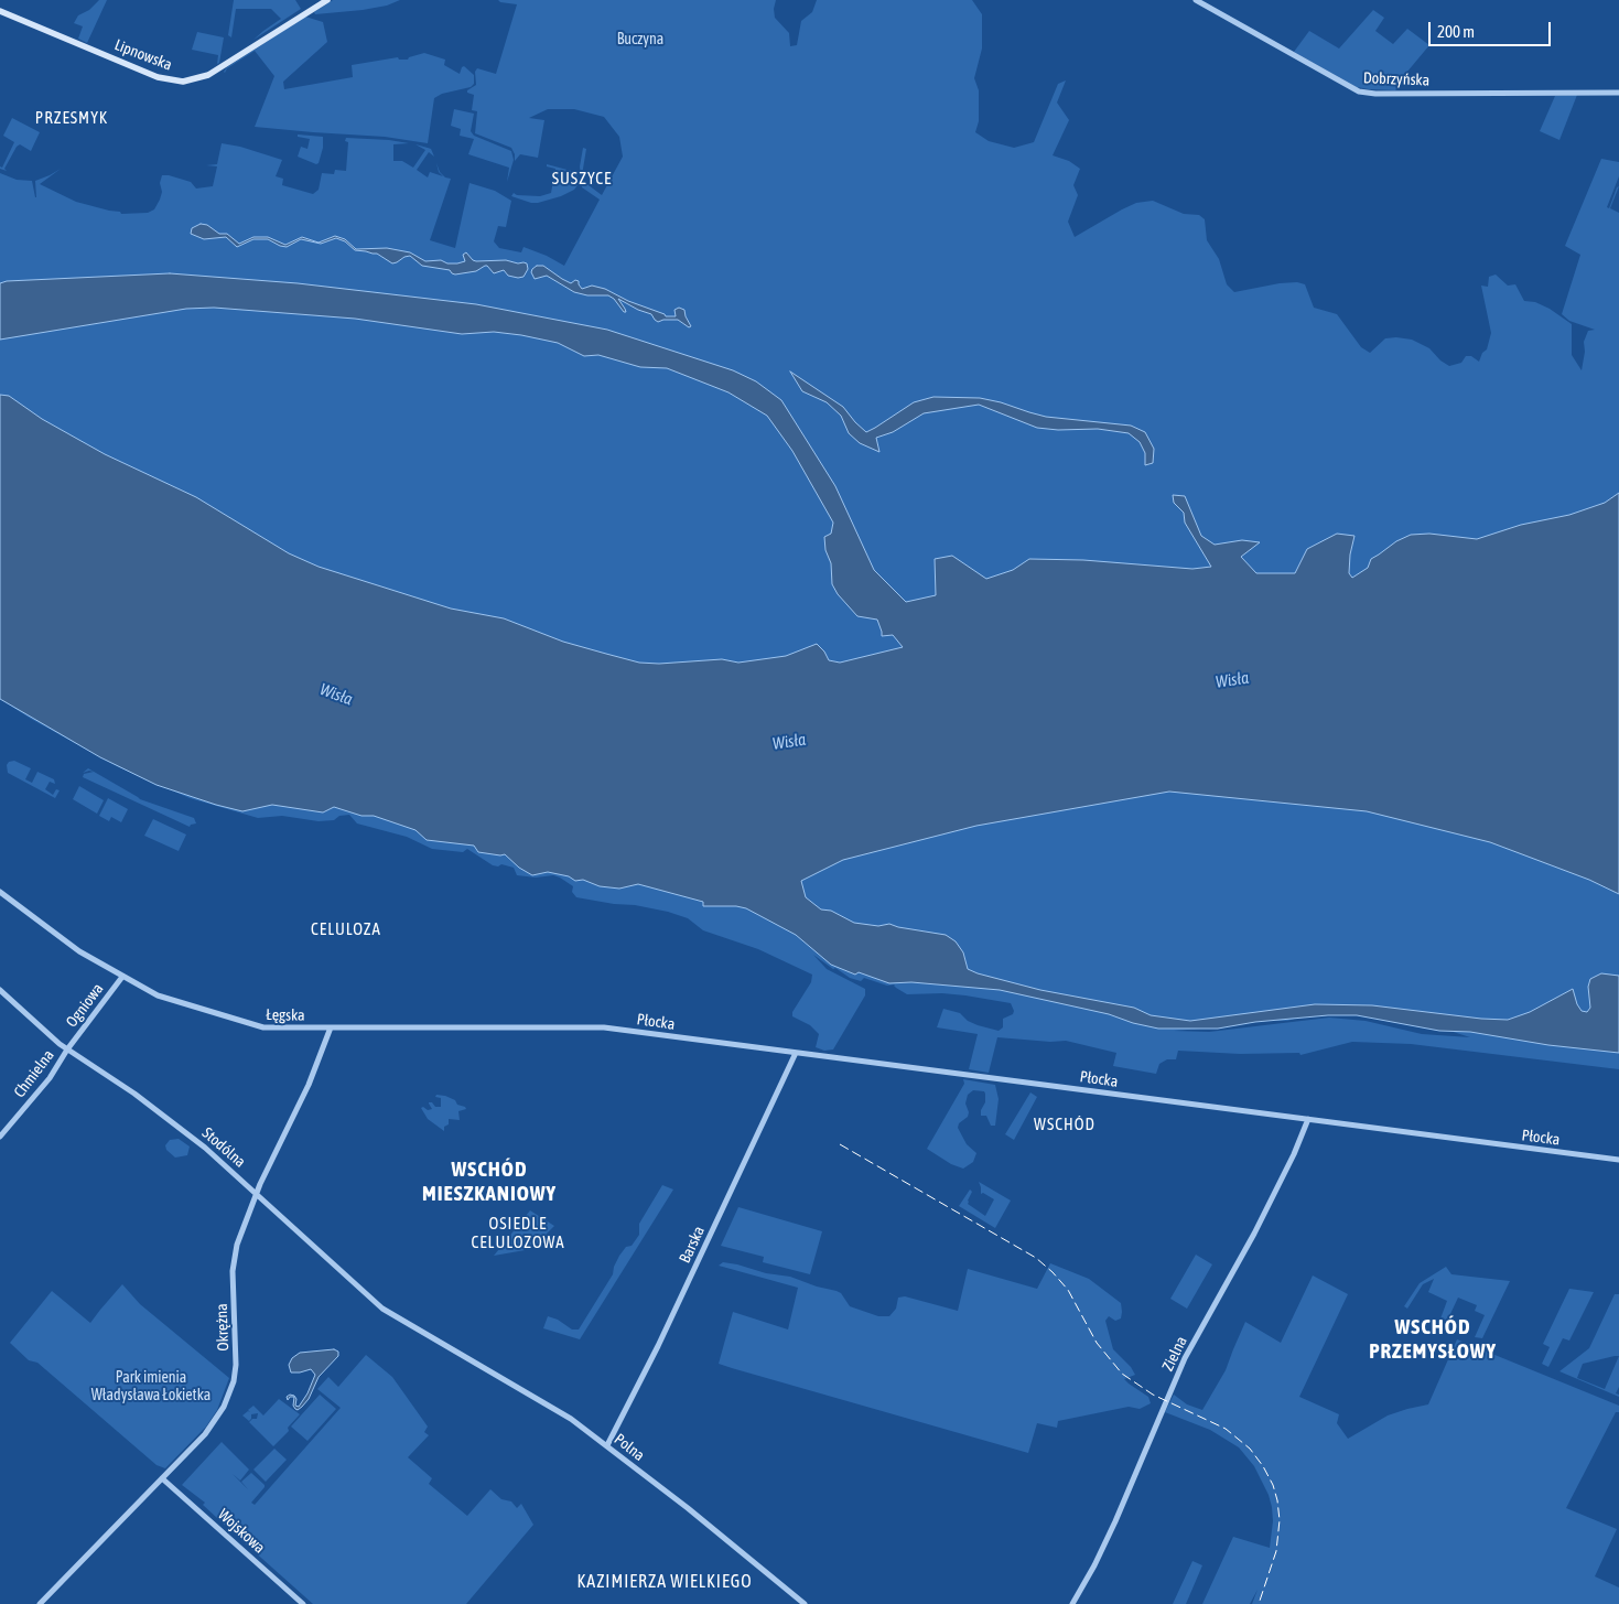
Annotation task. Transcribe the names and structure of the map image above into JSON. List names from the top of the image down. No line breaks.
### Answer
{"streets":{"main road":["Lipnowska"],"street":["Dobrzyńska","Ogniowa","Łęgska","Płocka","Chmielna","Stodólna","Barska","Okrężna","Zielna","Polna","Wojskowa"]},"crossings":[["Ogniowa","Łęgska"],["Ogniowa","Chmielna"],["Ogniowa","Stodólna"],["Łęgska","Płocka"],["Łęgska","Okrężna"],["Płocka","Barska"],["Płocka","Zielna"],["Chmielna","Stodólna"],["Stodólna","Okrężna"],["Stodólna","Polna"],["Barska","Polna"],["Okrężna","Wojskowa"]],"districts":["PRZESMYK","SUSZYCE","CELULOZA","WSCHÓD","WSCHÓD MIESZKANIOWY","OSIEDLE CELULOZOWA","WSCHÓD PRZEMYSŁOWY","KAZIMIERZA WIELKIEGO"],"water":["Wisła"],"parks":["Buczyna","Park imienia Władysława Łokietka"],"scale_bar":"200 m"}
